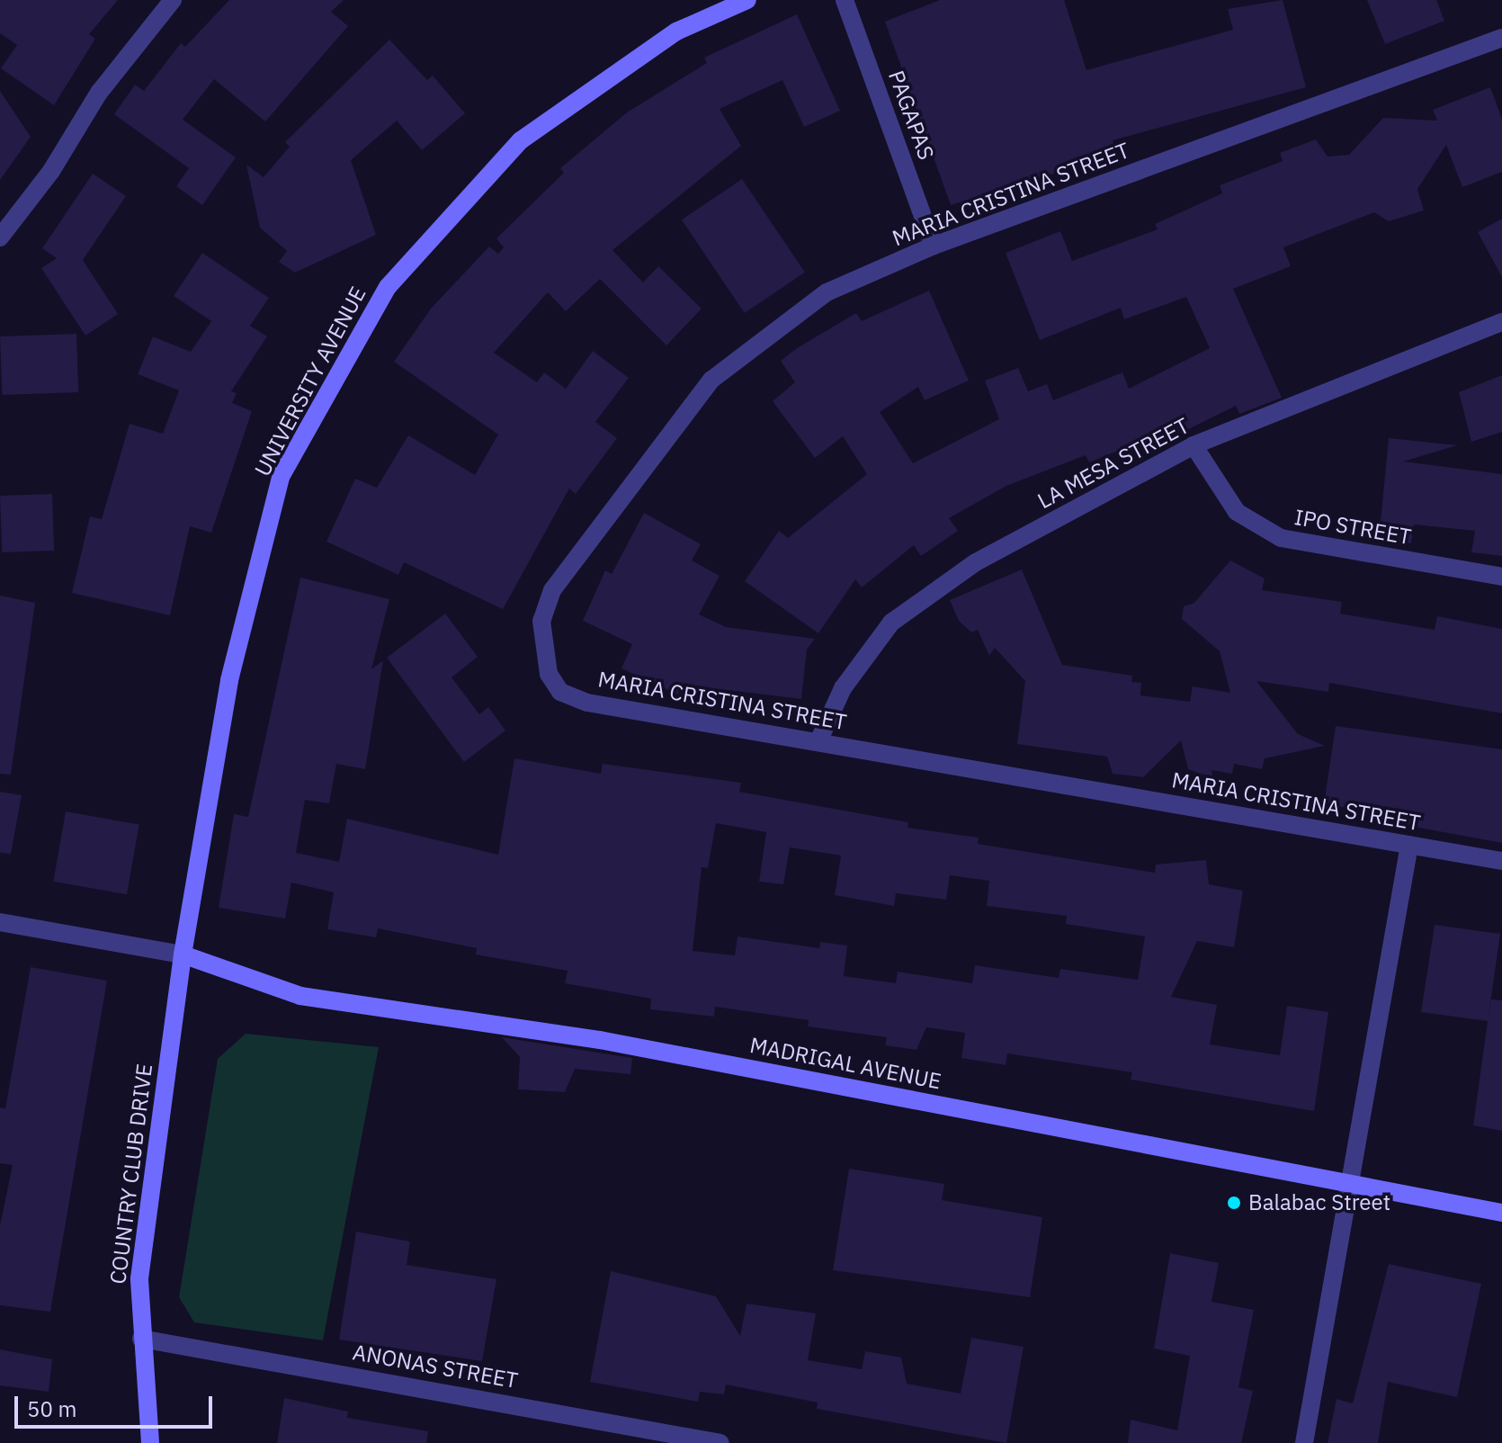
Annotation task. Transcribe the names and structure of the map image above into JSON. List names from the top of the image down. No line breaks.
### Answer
{"streets":{"street":["PAGAPAS","MARIA CRISTINA STREET","UNIVERSITY AVENUE","LA MESA STREET","IPO STREET","MADRIGAL AVENUE","COUNTRY CLUB DRIVE","ANONAS STREET"]},"crossings":[["PAGAPAS","MARIA CRISTINA STREET"],["MARIA CRISTINA STREET","LA MESA STREET"],["UNIVERSITY AVENUE","MADRIGAL AVENUE"],["UNIVERSITY AVENUE","COUNTRY CLUB DRIVE"],["LA MESA STREET","IPO STREET"],["MADRIGAL AVENUE","COUNTRY CLUB DRIVE"],["COUNTRY CLUB DRIVE","ANONAS STREET"]],"places":["Balabac Street"],"scale_bar":"50 m"}
